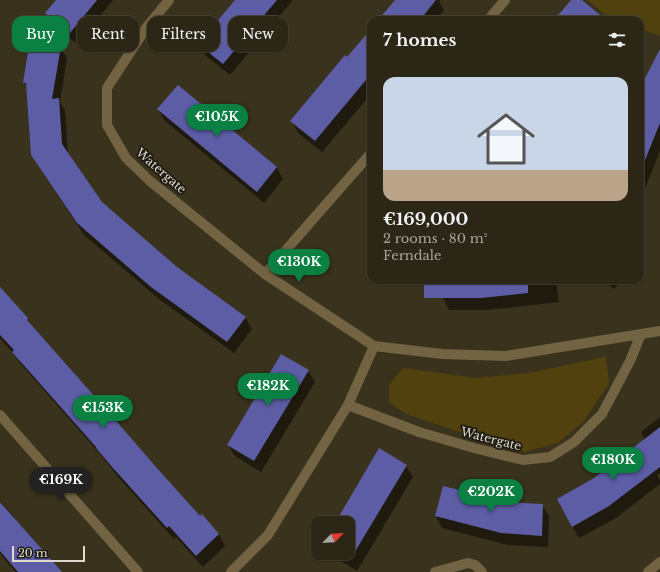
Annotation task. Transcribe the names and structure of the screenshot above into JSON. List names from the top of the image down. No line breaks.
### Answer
{"streets":{"street":["Watergate"]},"scale_bar":"20 m","north":"top right","page":{"chip":["Buy","Rent","Filters","New"],"heading":"7 homes","list":[{"name":"€169,000","note":"2 rooms · 80 m² · Ferndale"}],"price":["€105K","€130K","€182K","€153K","€180K","€169K","€202K"],"scale":"20 m"}}
